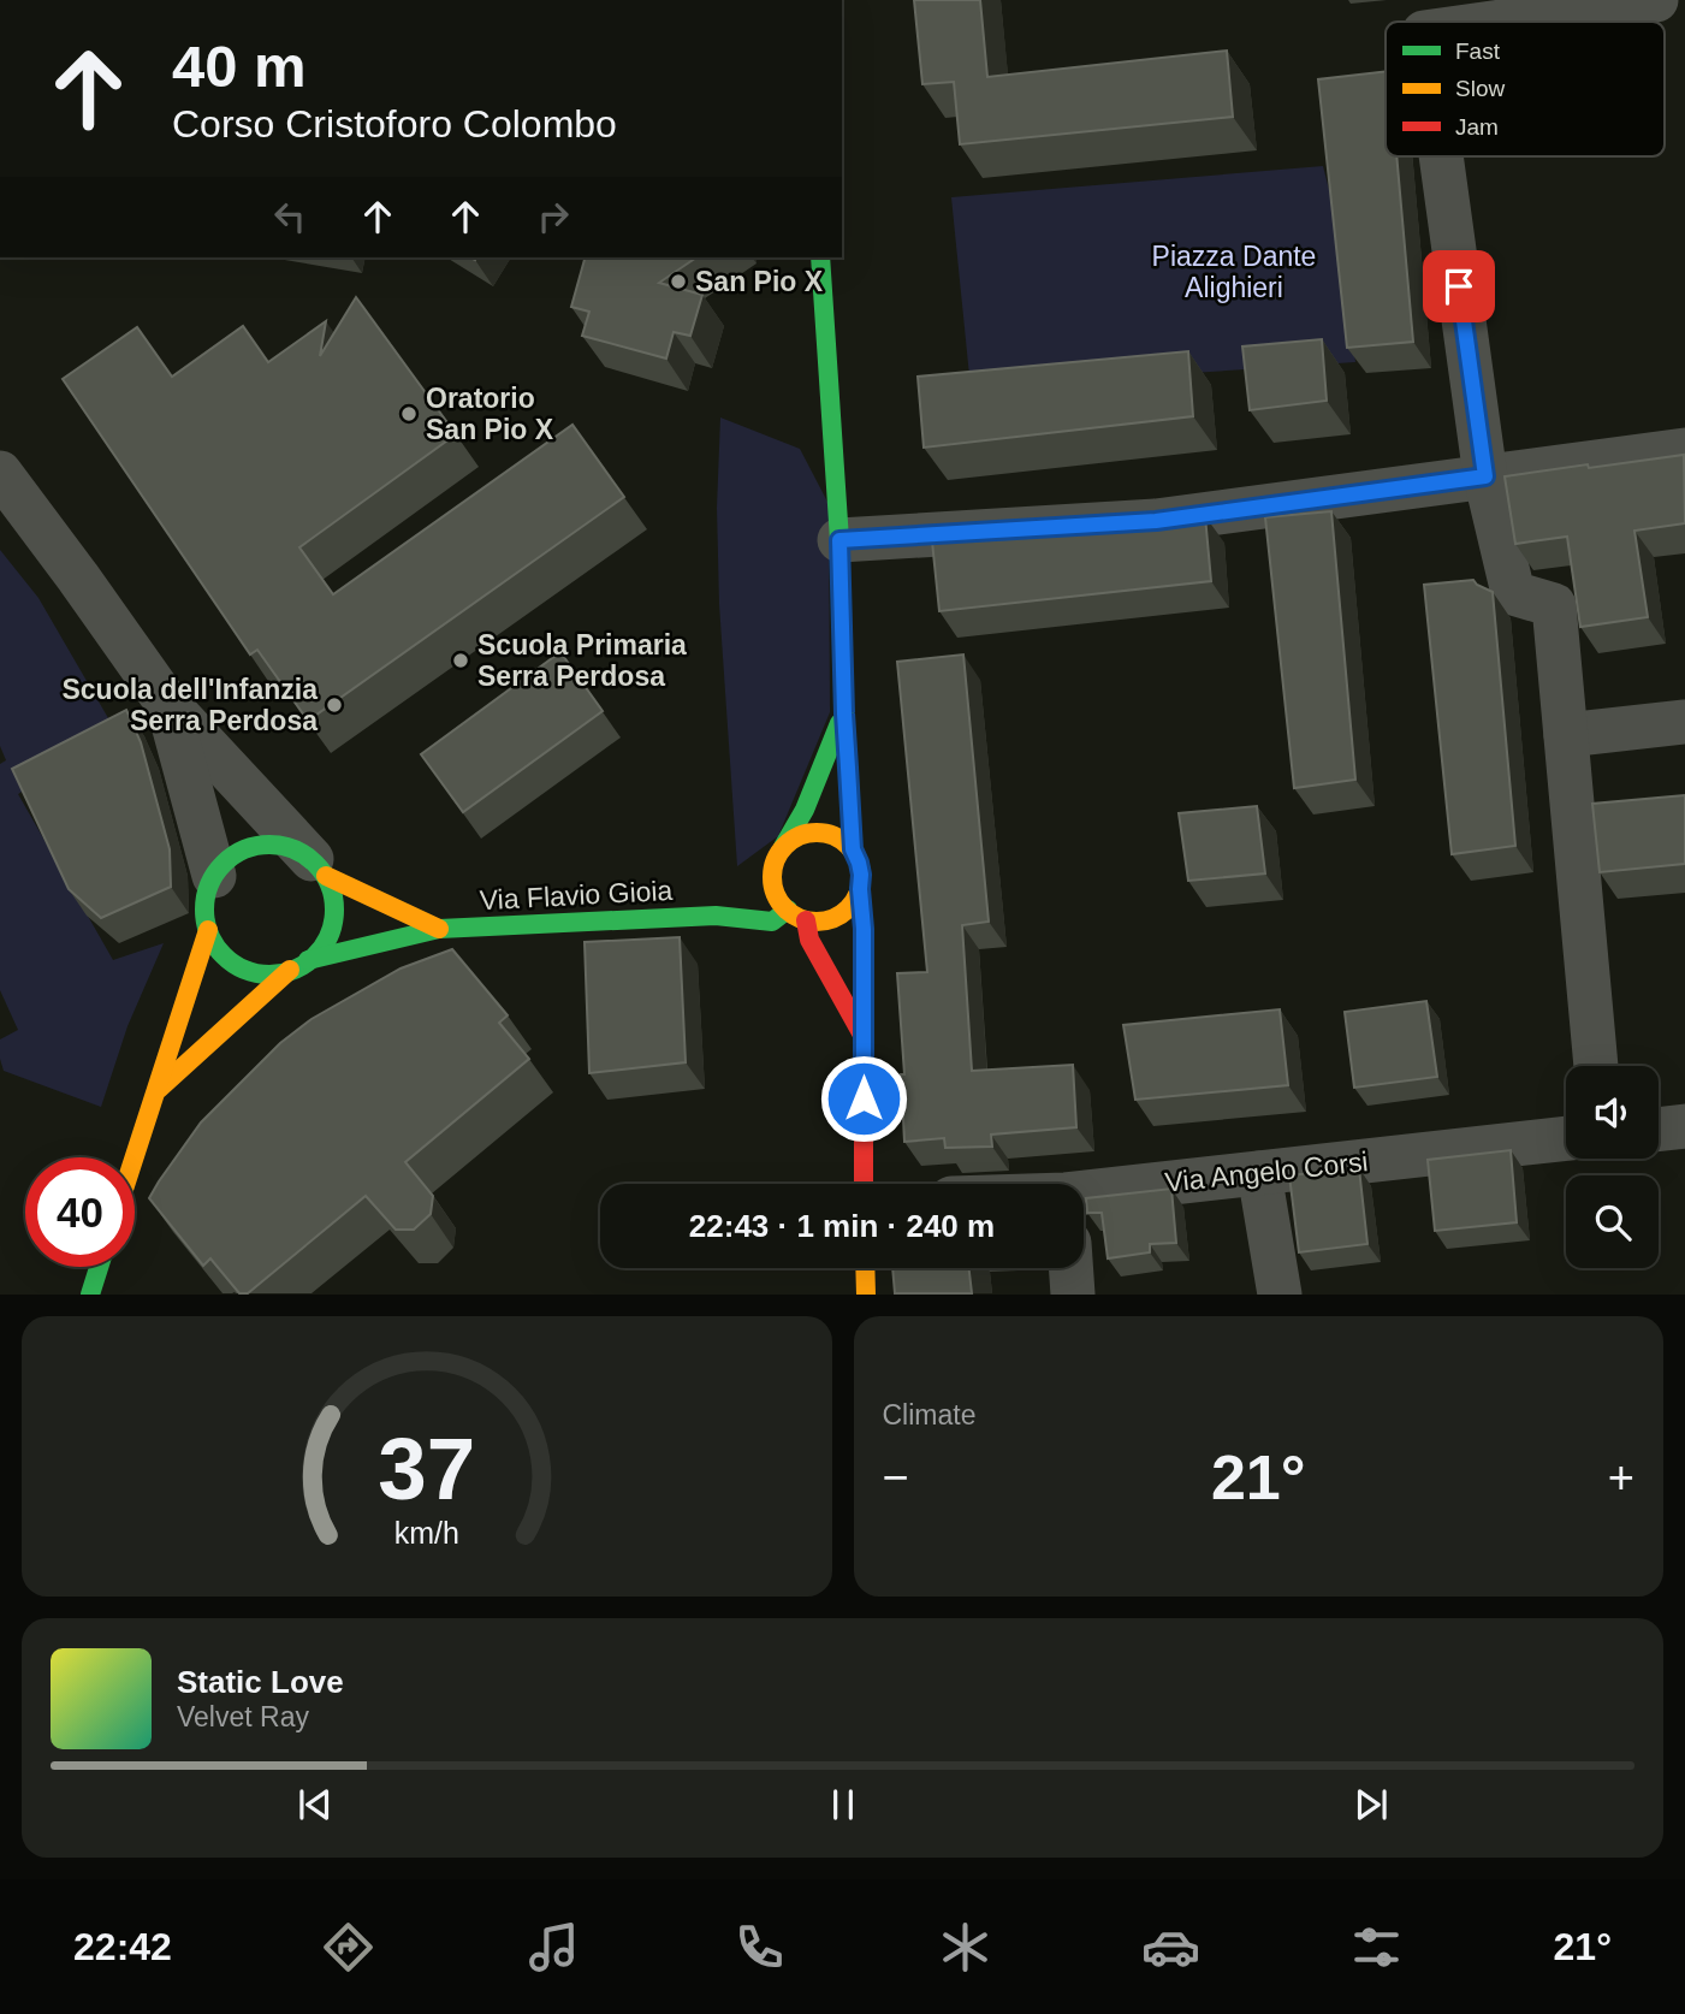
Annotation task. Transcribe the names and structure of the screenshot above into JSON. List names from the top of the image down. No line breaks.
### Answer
{"streets":{"street":["Via Flavio Gioia","Via Angelo Corsi"]},"parks":["Piazza Dante Alighieri"],"places":["San Pio X","Oratorio San Pio X","Scuola Primaria Serra Perdosa","Scuola dell'Infanzia Serra Perdosa"],"legend":["Fast","Slow","Jam"],"page":{"turn":["40 m","Corso Cristoforo Colombo"],"limit":"40","trip":"22:43 · 1 min · 240 m","tile":"Climate","heat":["−","21°","+"],"song":["Static Love","Velvet Ray"],"tabs":["22:42","21°"],"gauge":["37","km/h"]}}
